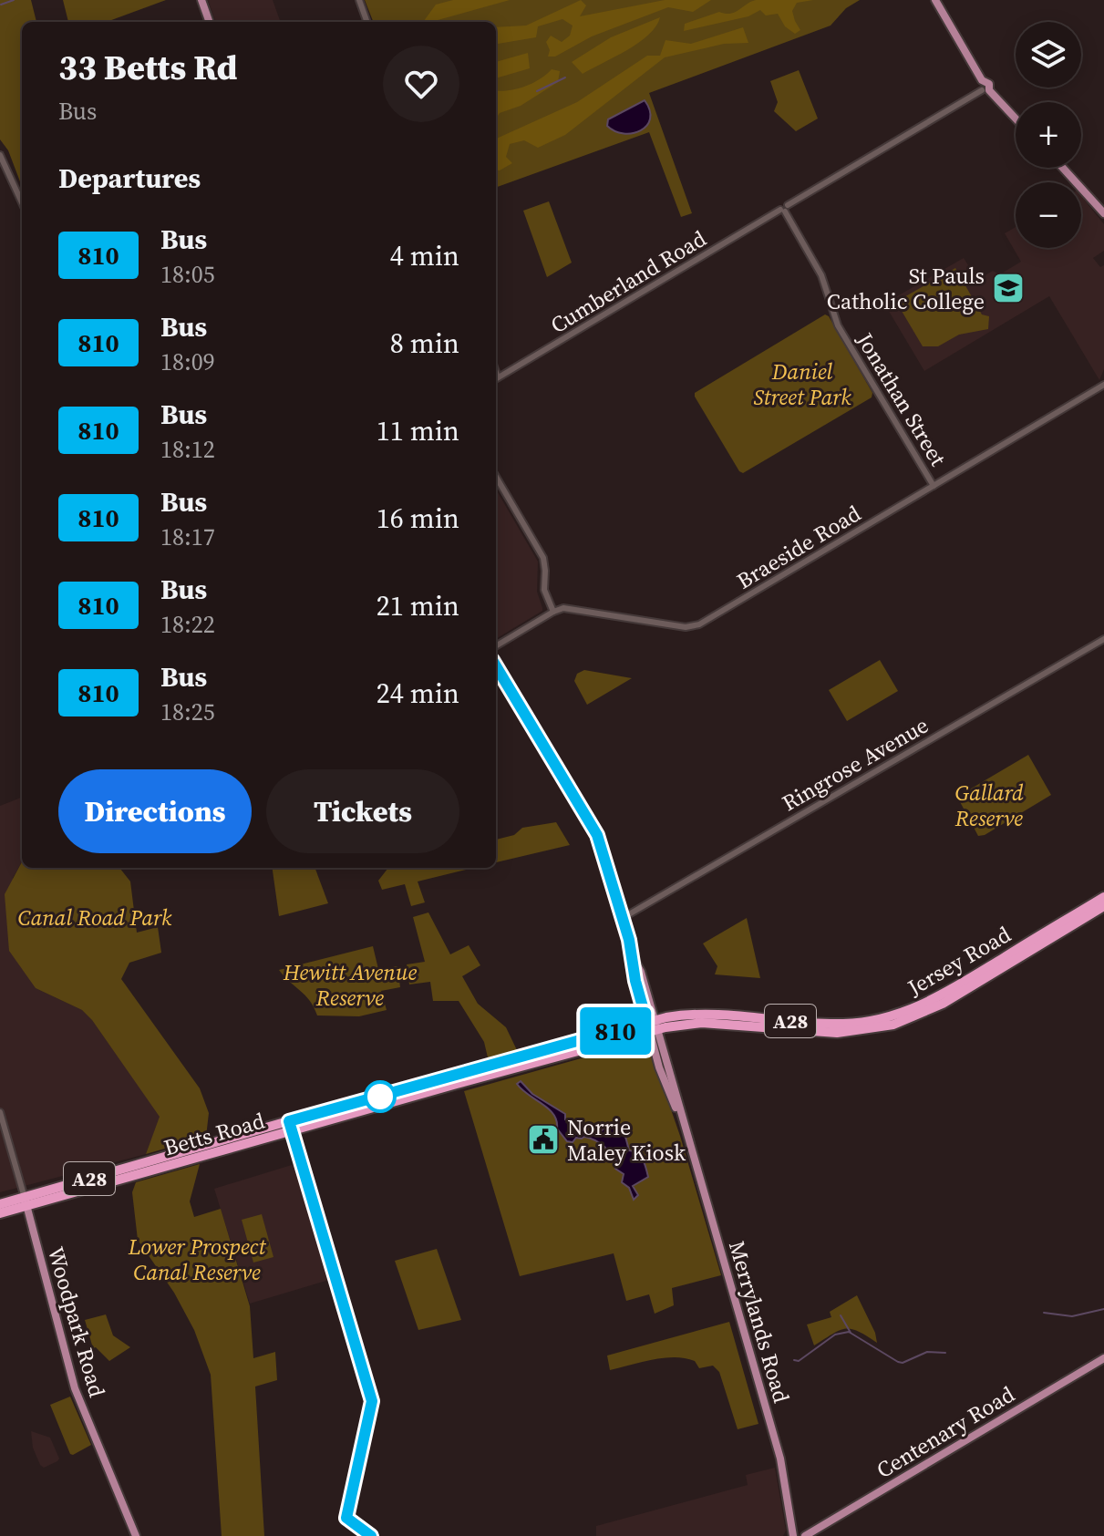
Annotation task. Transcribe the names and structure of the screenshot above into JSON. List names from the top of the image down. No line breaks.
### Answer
{"streets":{"highway":["Jersey Road","A28","Betts Road"],"main road":["Woodpark Road","Merrylands Road","Centenary Road"],"street":["Cumberland Road","Jonathan Street","Braeside Road","Ringrose Avenue"]},"crossings":[["Cumberland Road","Jonathan Street"],["Jonathan Street","Braeside Road"],["Ringrose Avenue","Merrylands Road"],["Jersey Road","Betts Road"],["Jersey Road","Merrylands Road"],["Betts Road","Woodpark Road"],["Betts Road","Merrylands Road"]],"parks":["Daniel Street Park","Gallard Reserve","Canal Road Park","Hewitt Avenue Reserve","Lower Prospect Canal Reserve"],"places":{"school or university":["St Pauls Catholic College"],"public building":["Norrie Maley Kiosk"]},"lines":["bus line 810"],"page":{"on_map":"810","map_buttons":["+","−"],"heading":[["33 Betts Rd","Bus"],"Departures"],"list":[{"mark":"810","name":"Bus","note":"18:05","value":"4 min"},{"mark":"810","name":"Bus","note":"18:09","value":"8 min"},{"mark":"810","name":"Bus","note":"18:12","value":"11 min"},{"mark":"810","name":"Bus","note":"18:17","value":"16 min"},{"mark":"810","name":"Bus","note":"18:22","value":"21 min"},{"mark":"810","name":"Bus","note":"18:25","value":"24 min"}],"buttons":["Directions","Tickets"]}}
